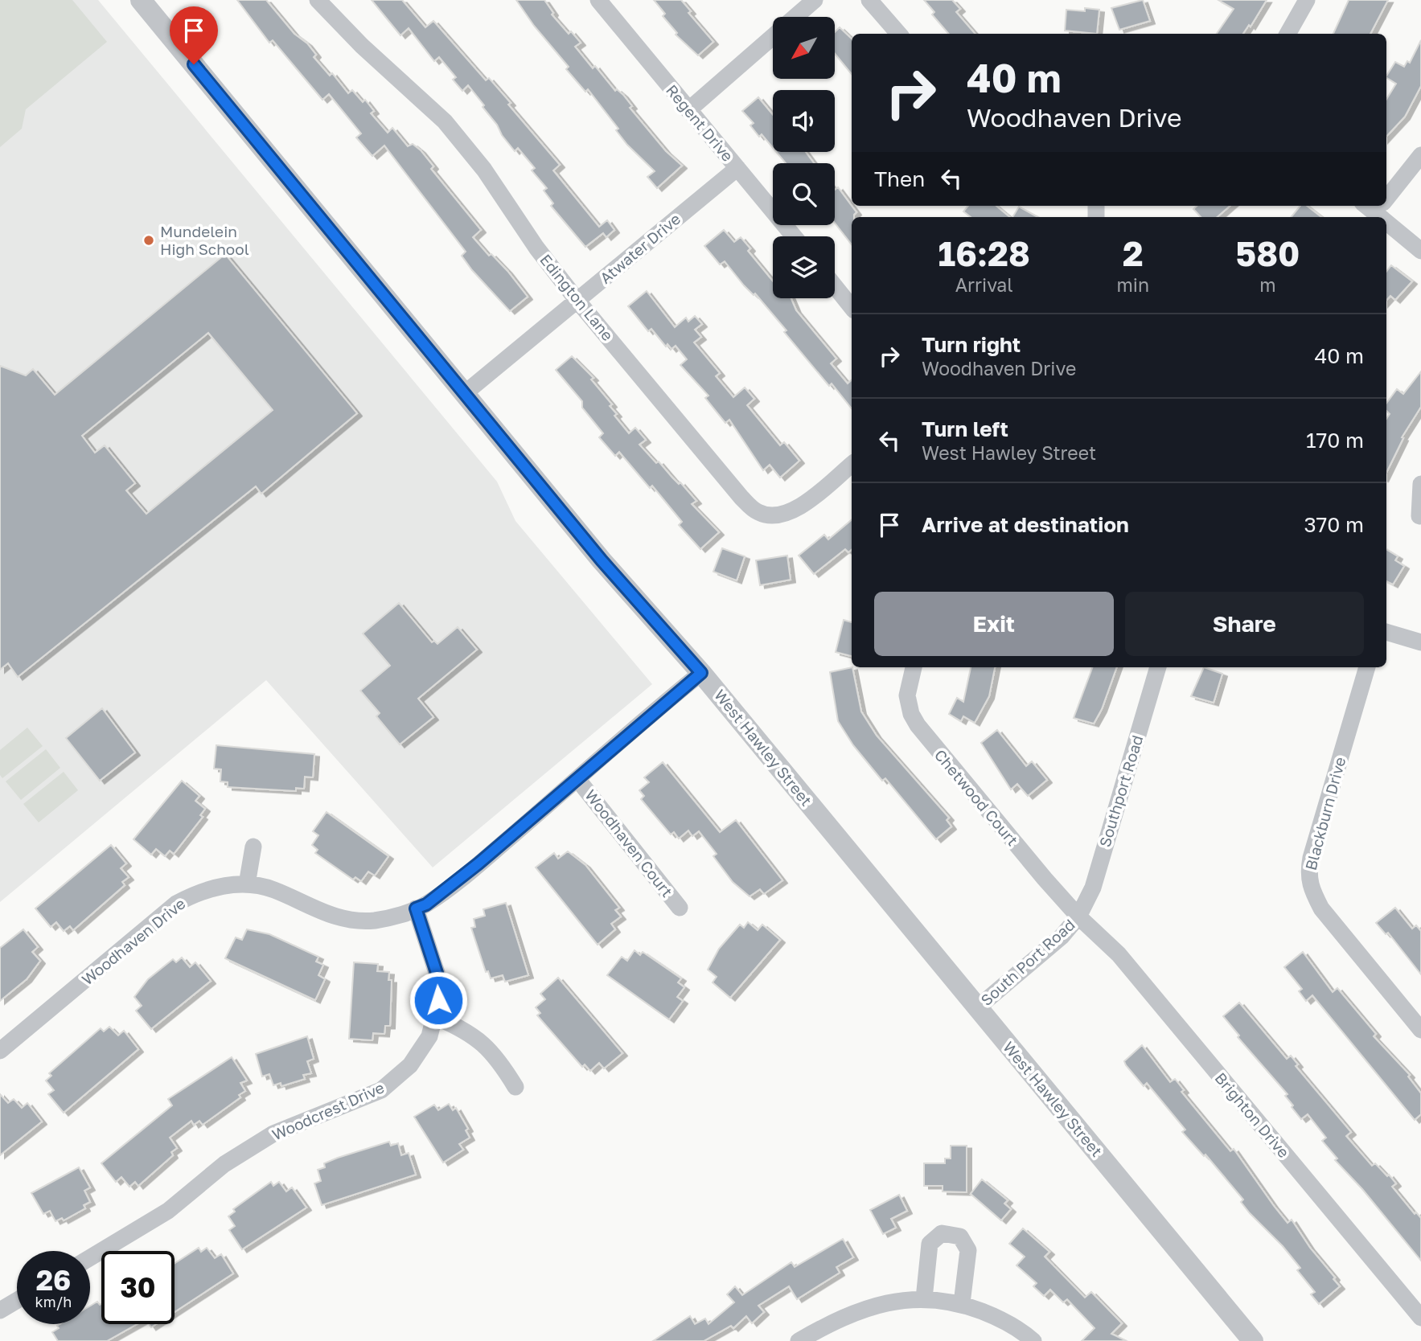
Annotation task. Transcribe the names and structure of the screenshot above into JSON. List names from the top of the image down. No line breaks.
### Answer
{"streets":{"street":["Regent Drive","Atwater Drive","Edington Lane","West Hawley Street","Southport Road","Chetwood Court","Blackburn Drive","Woodhaven Court","Woodhaven Drive","South Port Road","Woodcrest Drive","Brighton Drive"]},"crossings":[["Regent Drive","Atwater Drive"],["Atwater Drive","Edington Lane"],["Atwater Drive","West Hawley Street"],["West Hawley Street","Woodhaven Drive"],["West Hawley Street","South Port Road"],["Southport Road","Chetwood Court"],["Southport Road","South Port Road"],["Southport Road","Brighton Drive"],["Chetwood Court","South Port Road"],["Chetwood Court","Brighton Drive"],["Woodhaven Court","Woodhaven Drive"],["Woodhaven Drive","Woodcrest Drive"],["South Port Road","Brighton Drive"]],"places":["Mundelein High School"],"north":"bottom left","page":{"turn":["40 m","Woodhaven Drive"],"then":"Then","eta":["16:28","Arrival","2","min","580","m"],"list":[{"name":"Turn right","note":"Woodhaven Drive","value":"40 m"},{"name":"Turn left","note":"West Hawley Street","value":"170 m"},{"name":"Arrive at destination","value":"370 m"}],"buttons":["Exit","Share"],"speed":"26 km/h","limit":"30"}}
